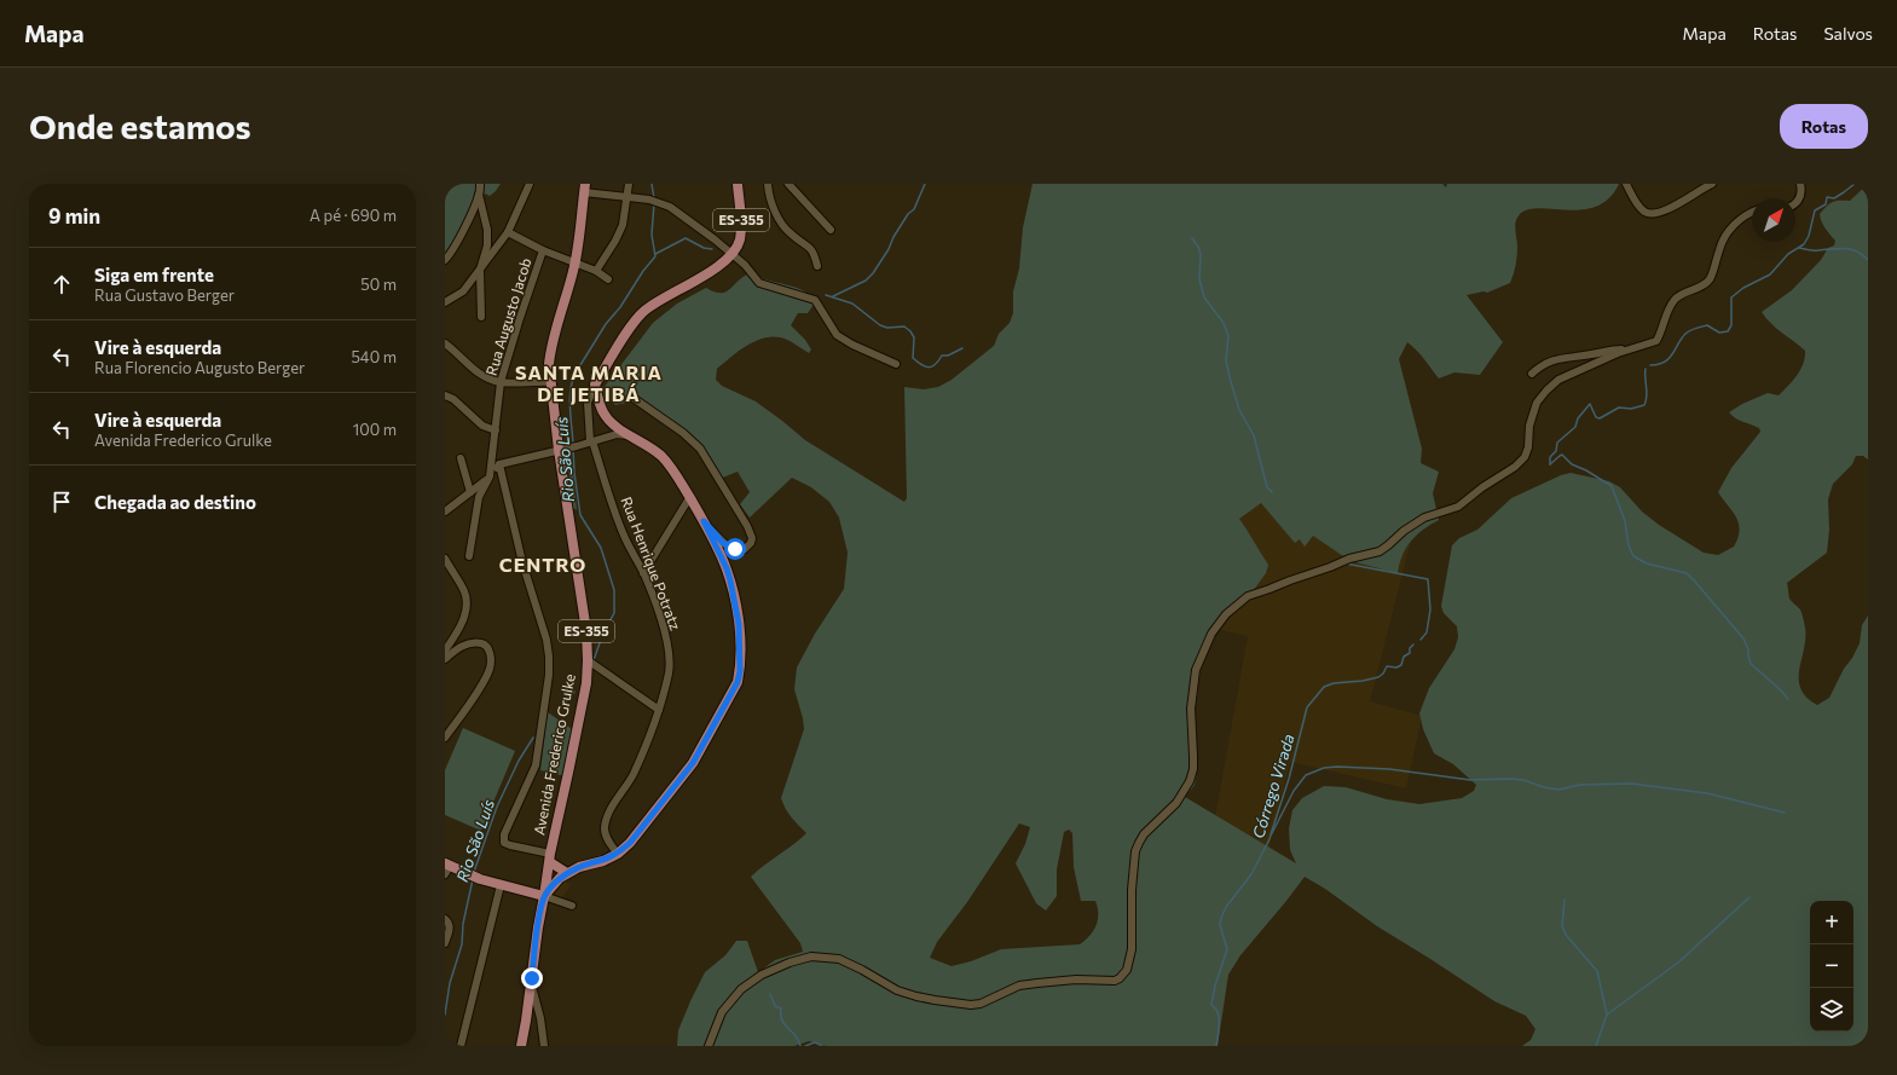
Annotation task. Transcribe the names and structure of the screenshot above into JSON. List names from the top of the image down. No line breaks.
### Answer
{"streets":{"main road":["ES-355","Avenida Frederico Grulke"],"street":["Rua Augusto Jacob","Rua Henrique Potratz"]},"crossings":[["ES-355","Rua Henrique Potratz"],["ES-355","Avenida Frederico Grulke"]],"districts":["SANTA MARIA DE JETIBÁ","CENTRO"],"water":["Rio São Luís","Córrego Virada"],"north":"top right","page":{"header":"Mapa","nav":["Mapa","Rotas","Salvos"],"buttons":"Rotas","title":"Onde estamos","heading":["9 min","A pé · 690 m"],"list":[["Siga em frente","Rua Gustavo Berger","50 m"],["Vire à esquerda","Rua Florencio Augusto Berger","540 m"],["Vire à esquerda","Avenida Frederico Grulke","100 m"],"Chegada ao destino"],"map_buttons":["+","−"]}}
